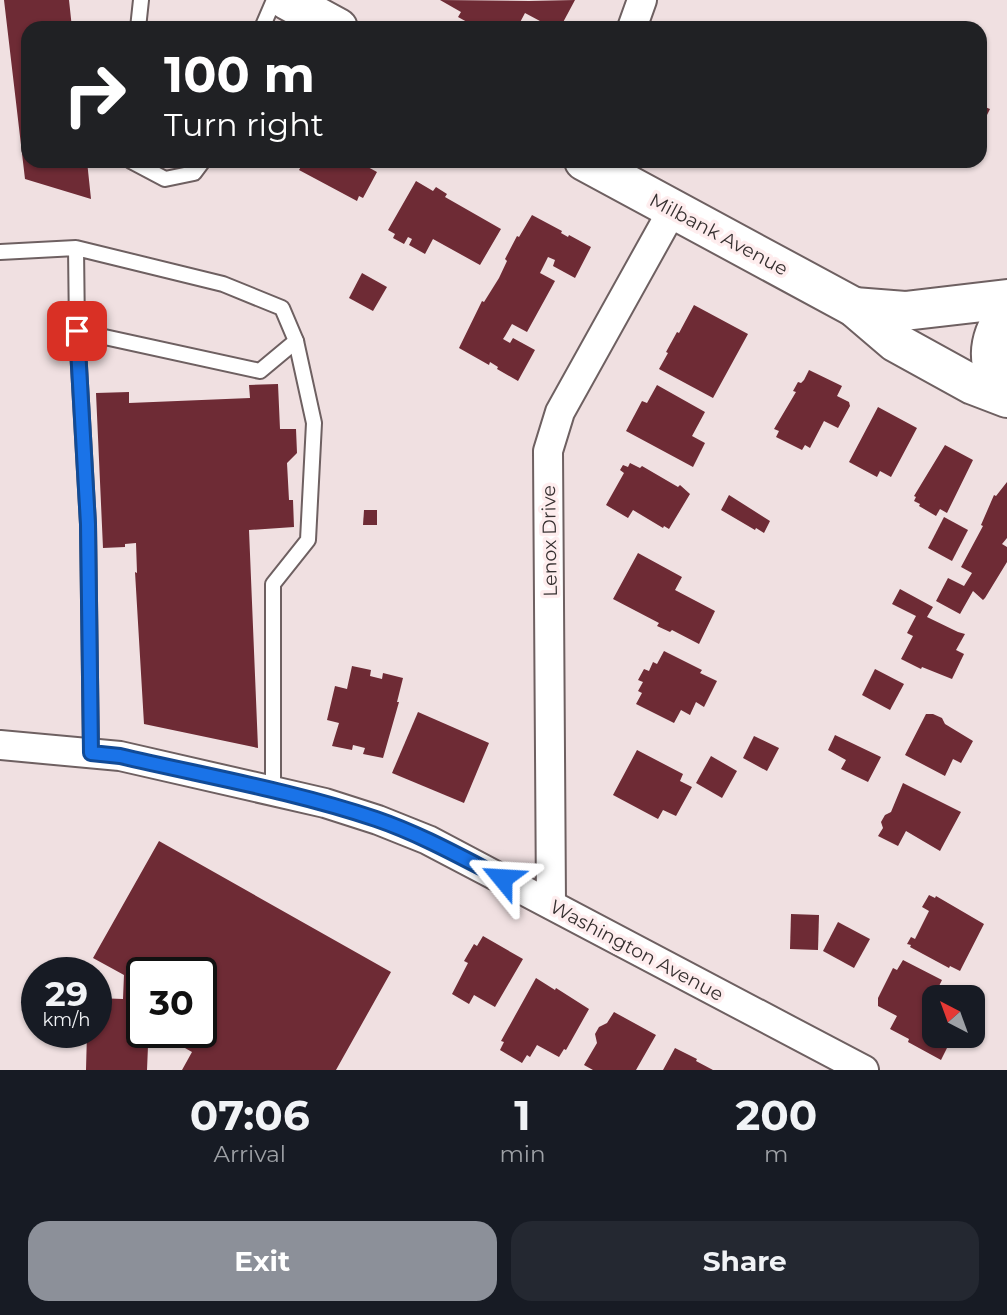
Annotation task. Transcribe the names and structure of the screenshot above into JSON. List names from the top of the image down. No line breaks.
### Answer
{"streets":{"main road":["Milbank Avenue"],"street":["Lenox Drive","Washington Avenue"]},"crossings":[["Milbank Avenue","Lenox Drive"],["Lenox Drive","Washington Avenue"]],"north":"top left","page":{"turn":["100 m","Turn right"],"speed":"29 km/h","limit":"30","eta":["07:06","Arrival","1","min","200","m"],"buttons":["Exit","Share"]}}
